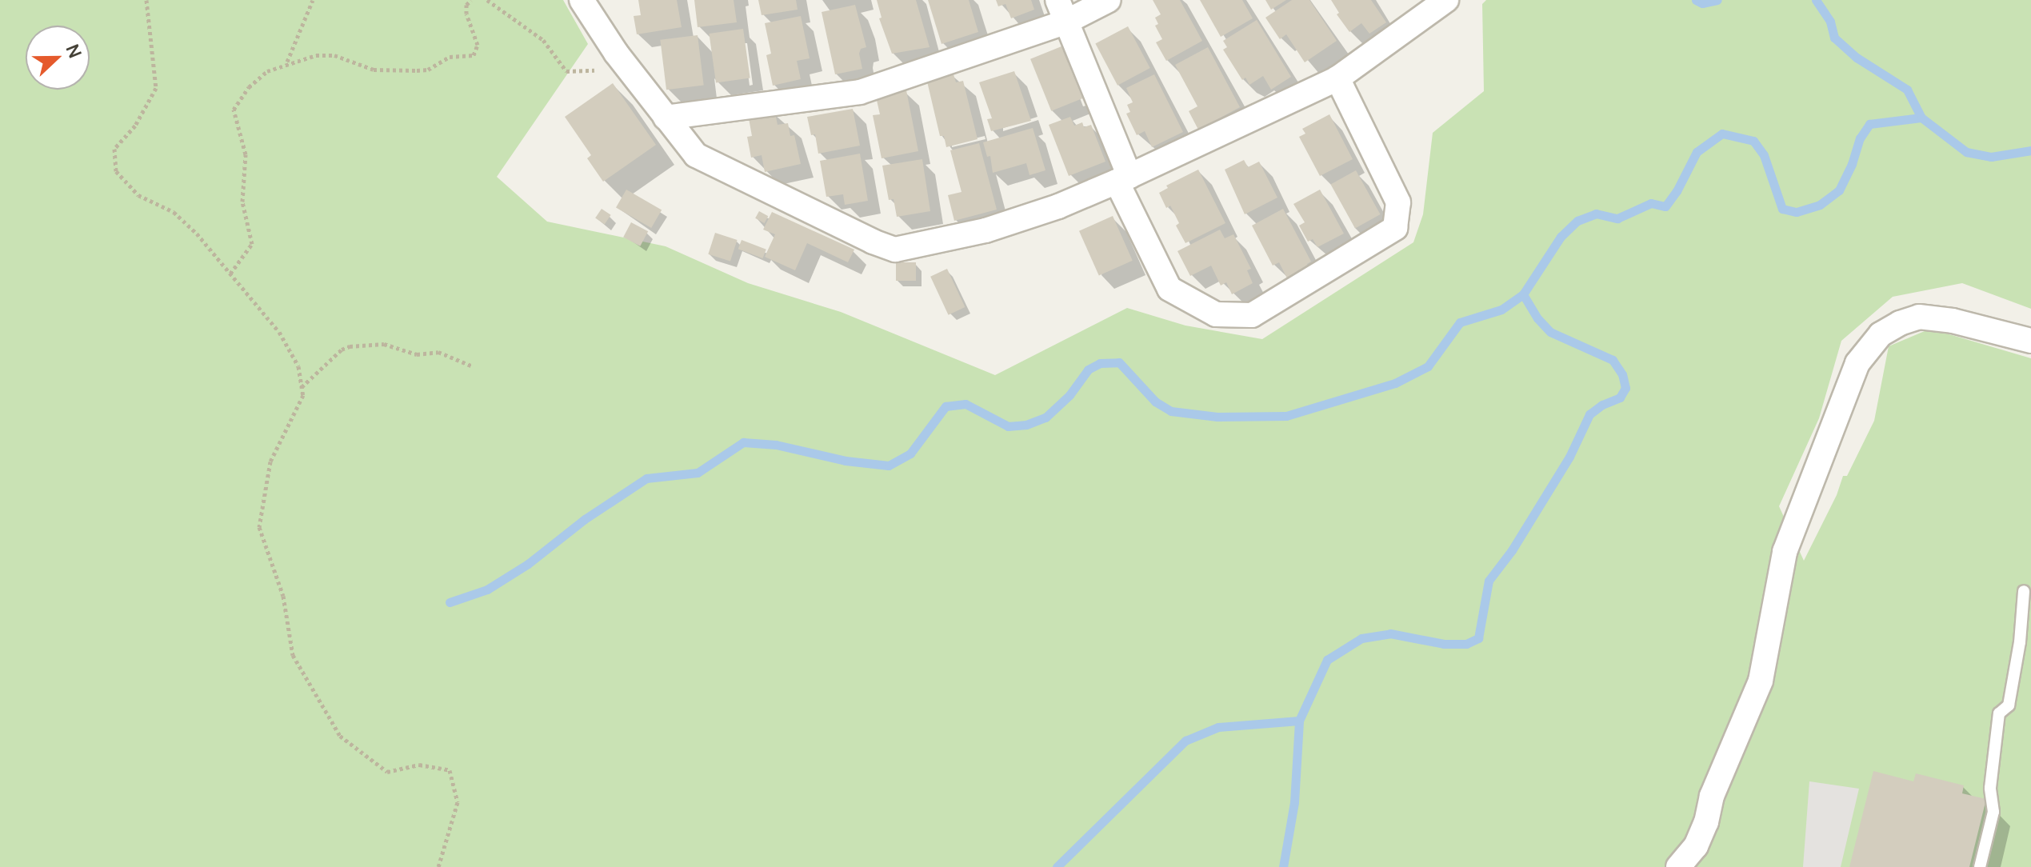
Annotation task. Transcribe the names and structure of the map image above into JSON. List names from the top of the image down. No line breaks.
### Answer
{"north":"right"}
